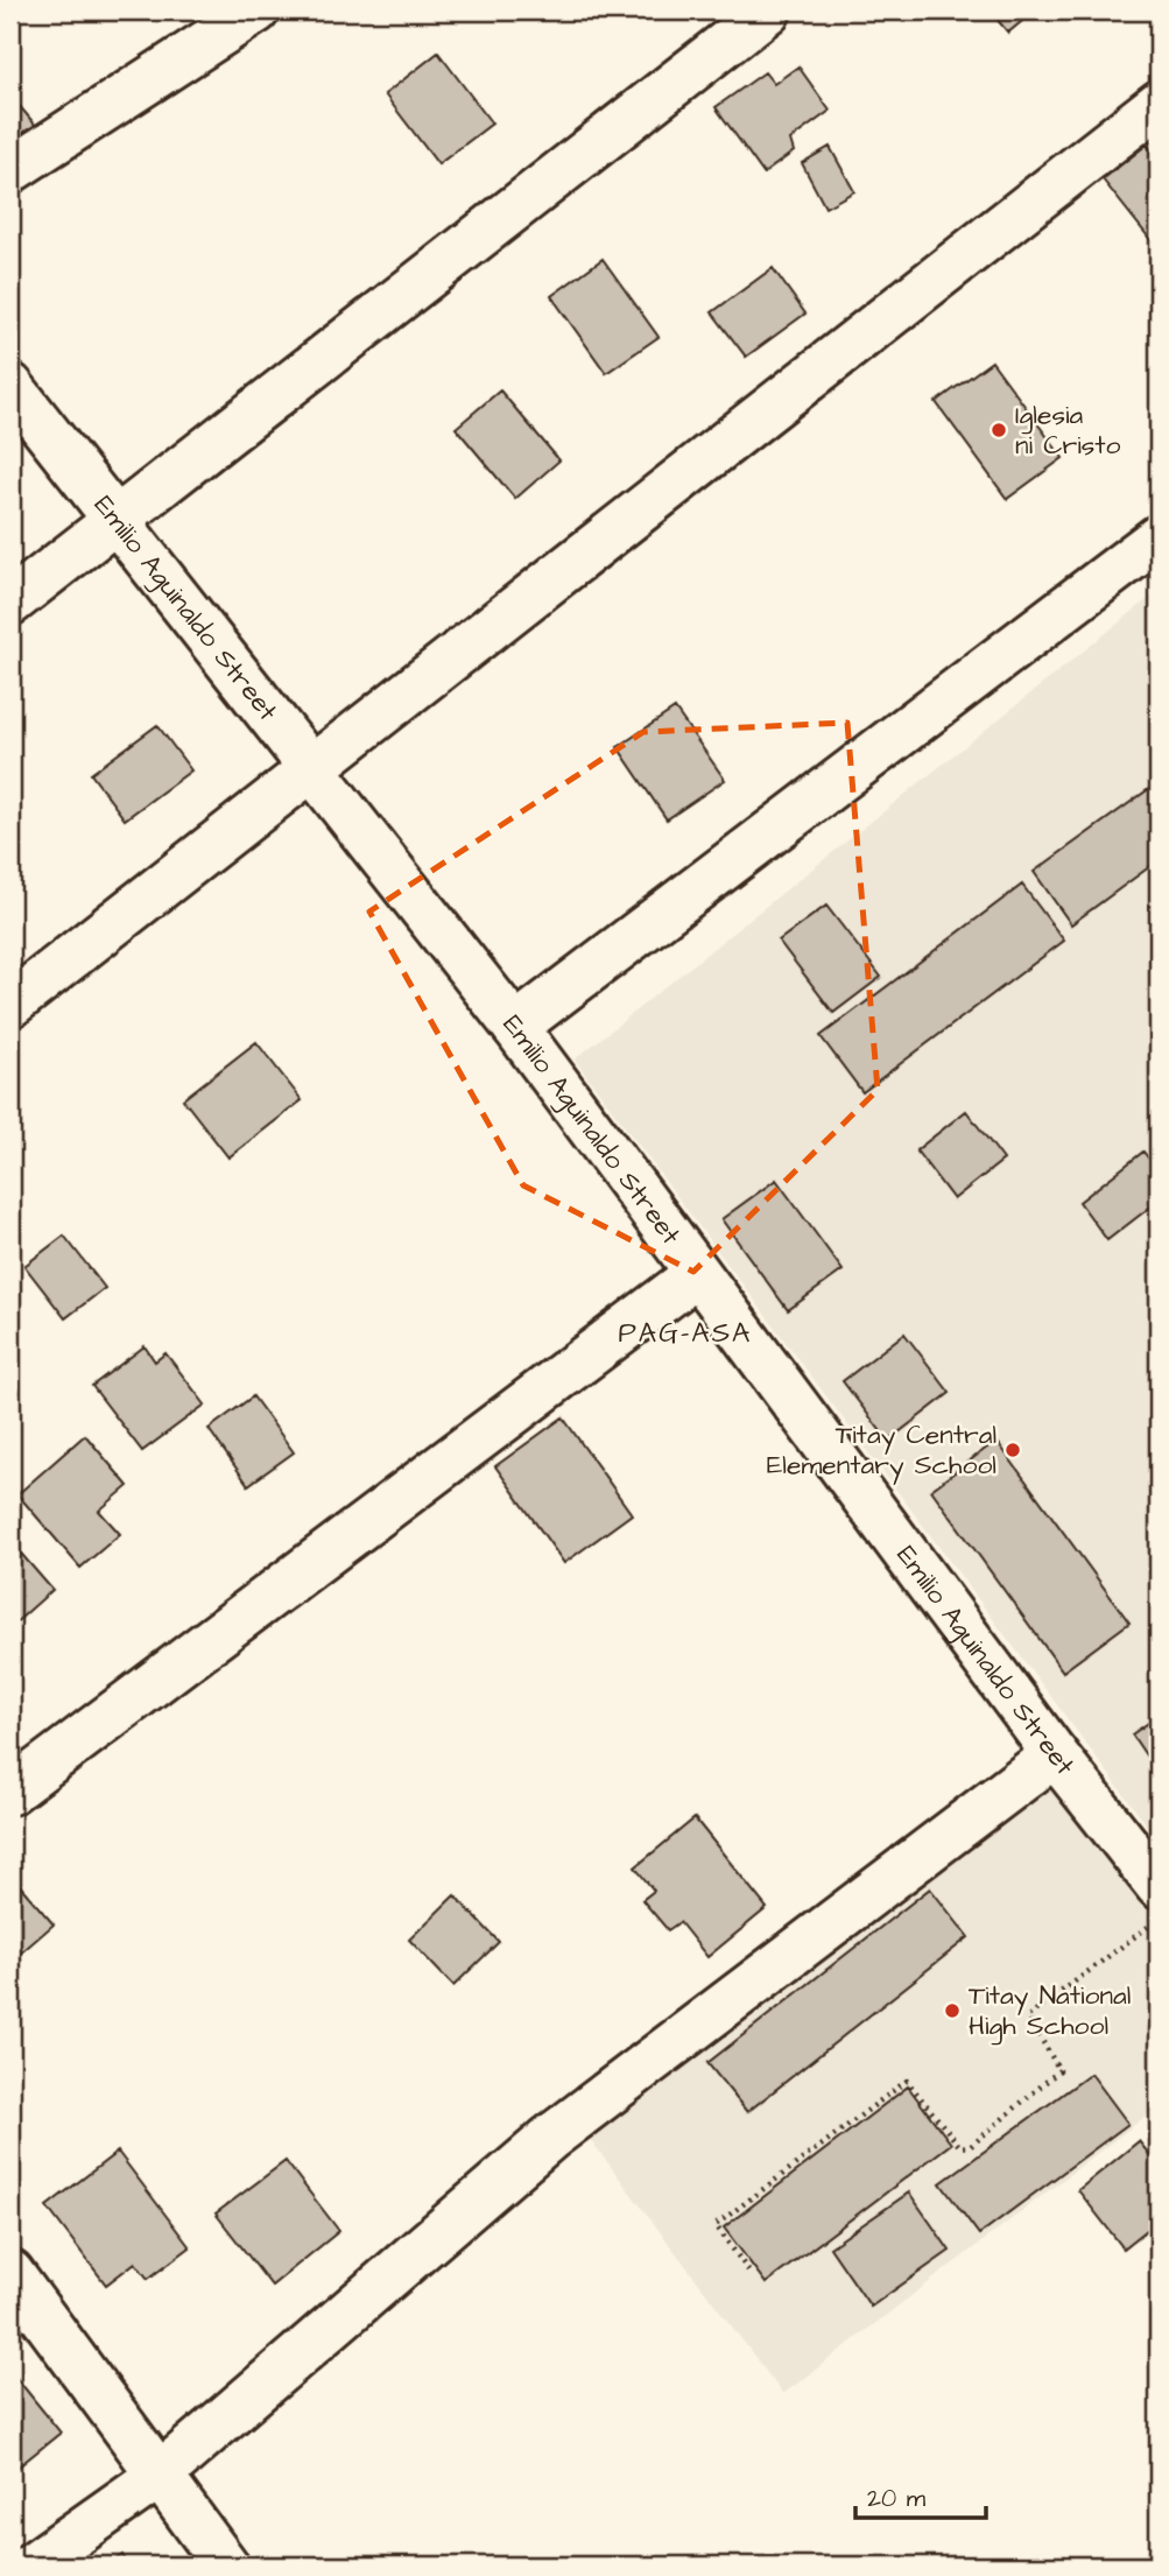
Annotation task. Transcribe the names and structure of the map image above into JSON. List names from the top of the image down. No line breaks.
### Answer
{"streets":{"street":["Emilio Aguinaldo Street"]},"districts":["PAG-ASA"],"places":["Iglesia ni Cristo","Titay Central Elementary School","Titay National High School"],"scale_bar":"20 m"}
